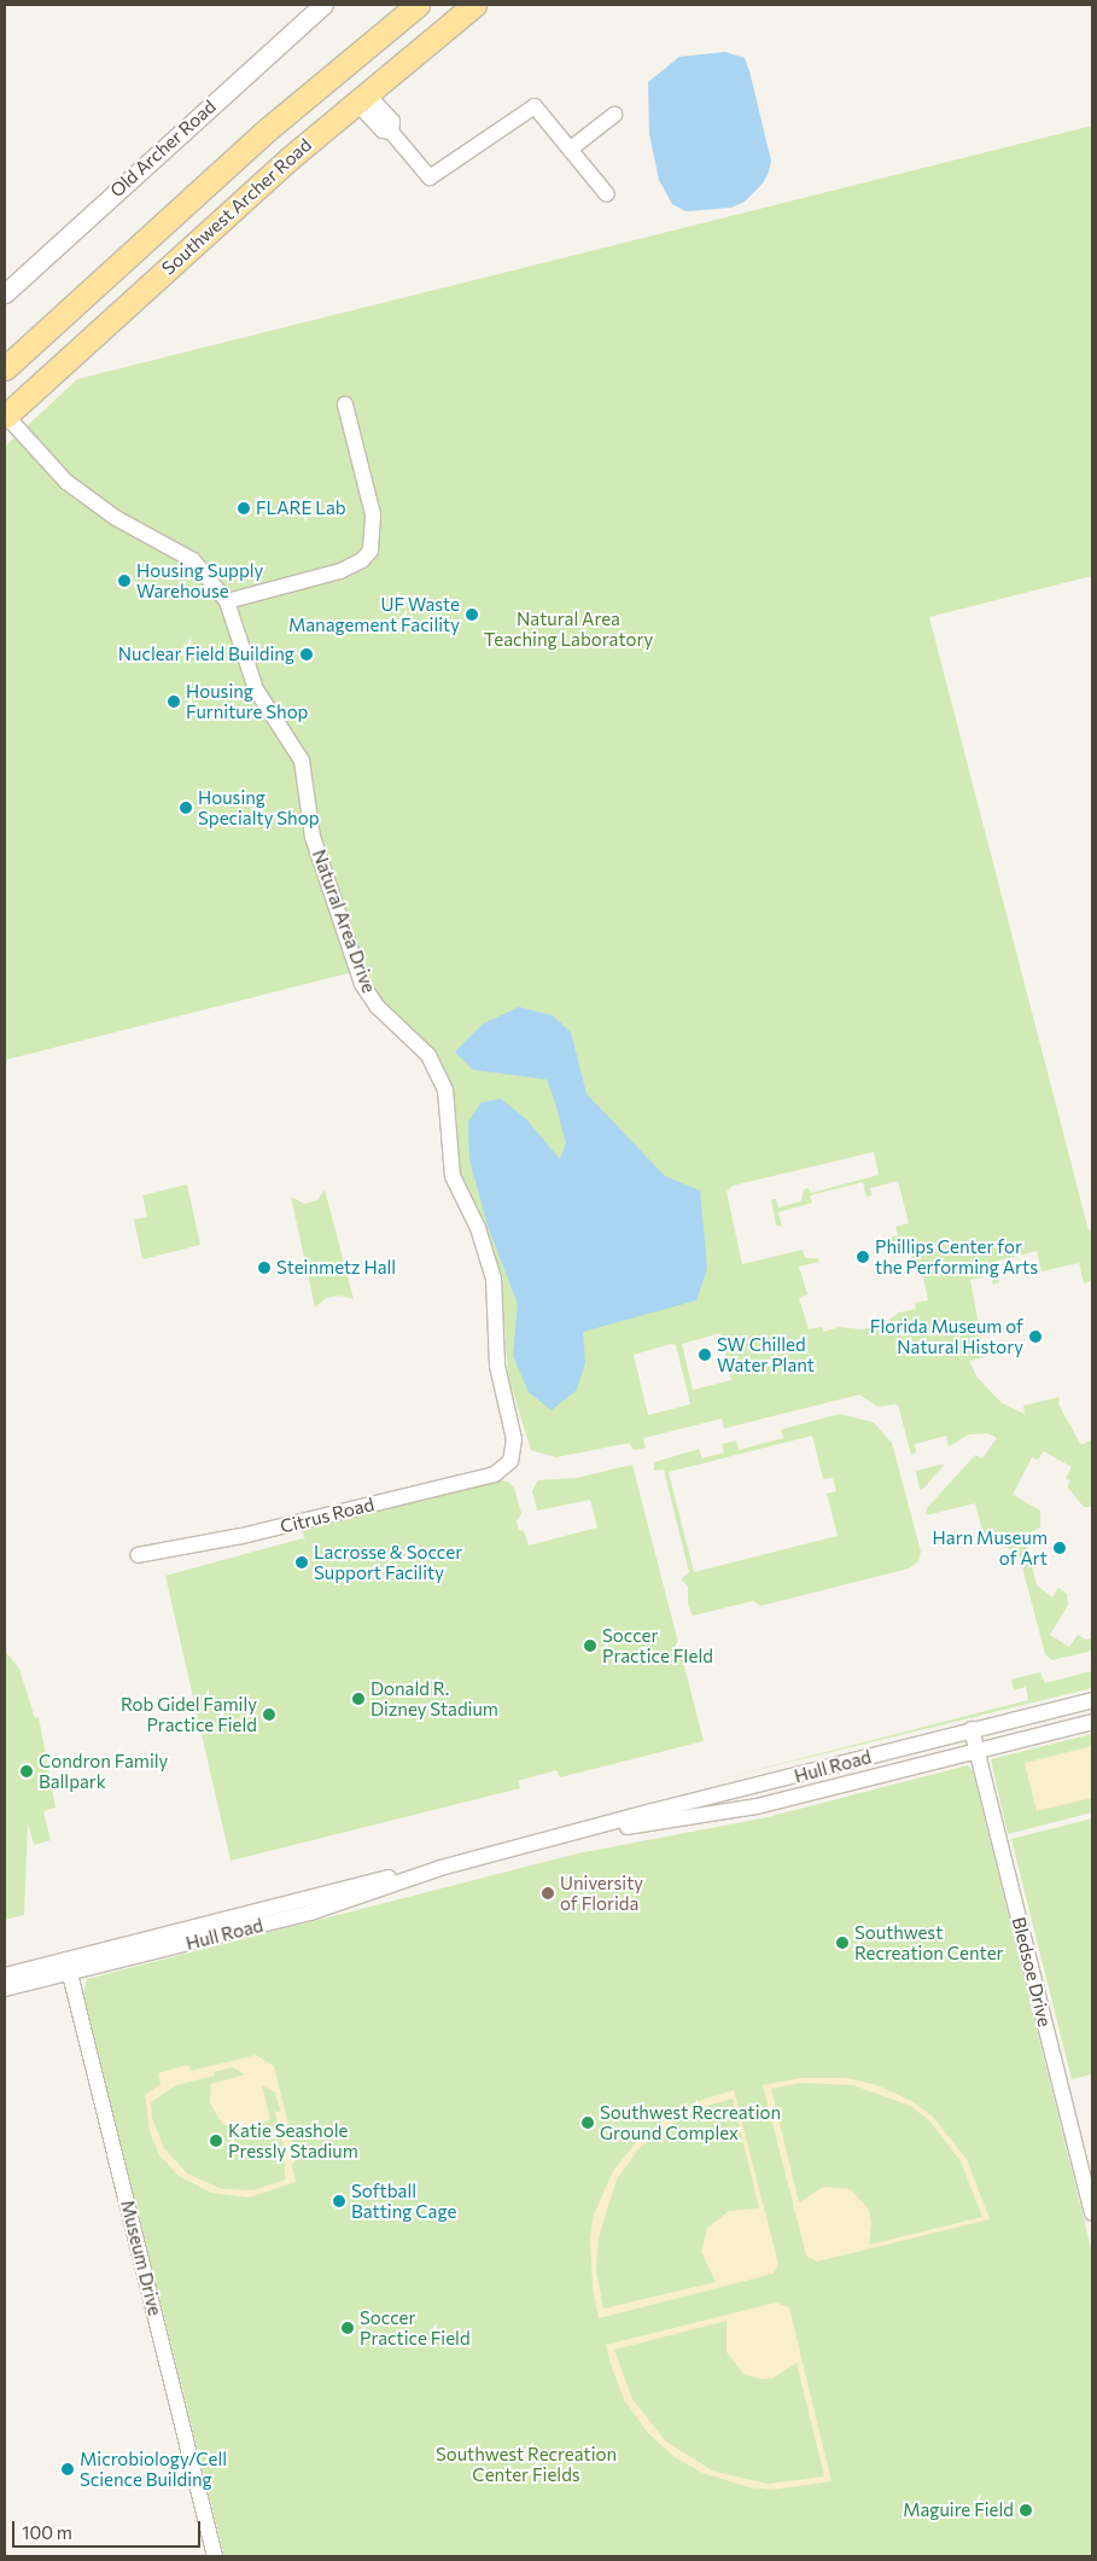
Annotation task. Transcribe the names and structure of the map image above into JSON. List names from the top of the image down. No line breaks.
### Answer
{"streets":{"main road":["Southwest Archer Road"],"street":["Old Archer Road","Natural Area Drive","Citrus Road","Hull Road","Bledsoe Drive","Museum Drive"]},"crossings":[["Natural Area Drive","Citrus Road"],["Hull Road","Bledsoe Drive"],["Hull Road","Museum Drive"]],"parks":["Natural Area Teaching Laboratory","Southwest Recreation Center Fields"],"places":["FLARE Lab","Housing Supply Warehouse","UF Waste Management Facility","Nuclear Field Building","Housing Furniture Shop","Housing Specialty Shop","Phillips Center for the Performing Arts","Steinmetz Hall","Florida Museum of Natural History","SW Chilled Water Plant","Harn Museum of Art","Lacrosse & Soccer Support Facility","Soccer Practice FIeld","Donald R. Dizney Stadium","Rob Gidel Family Practice Field","Condron Family Ballpark","University of Florida","Southwest Recreation Center","Southwest Recreation Ground Complex","Katie Seashole Pressly Stadium","Softball Batting Cage","Soccer Practice Field","Microbiology/Cell Science Building","Maguire Field"],"scale_bar":"100 m"}
